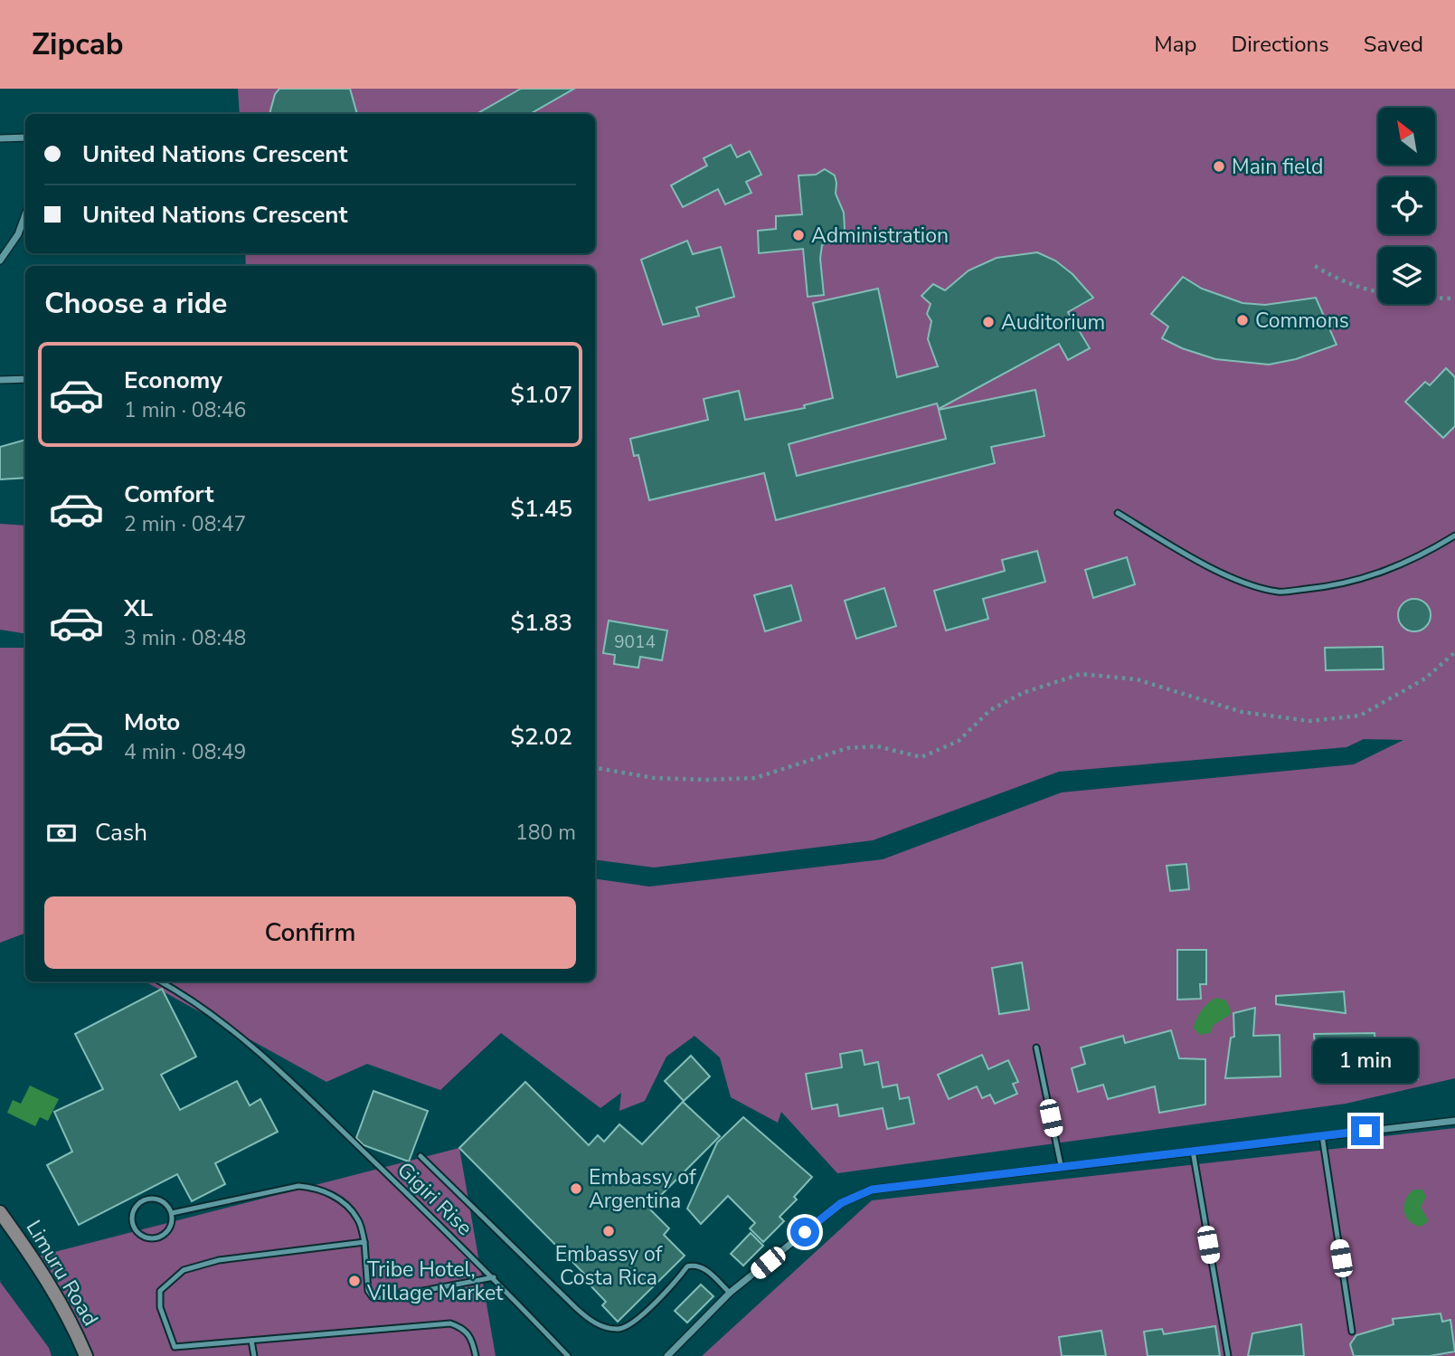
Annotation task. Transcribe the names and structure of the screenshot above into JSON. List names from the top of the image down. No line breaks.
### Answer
{"streets":{"main road":["Limuru Road"],"lane":["Gigiri Rise"]},"places":["Main field","Administration","Commons","Auditorium","Embassy of Argentina","Embassy of Costa Rica","Tribe Hotel, Village Market"],"house_numbers":["9014"],"north":"top left","page":{"header":"Zipcab","nav":["Map","Directions","Saved"],"banner":["United Nations Crescent","United Nations Crescent"],"heading":"Choose a ride","list":[{"name":"Economy","note":"1 min · 08:46","value":"$1.07"},{"name":"Comfort","note":"2 min · 08:47","value":"$1.45"},{"name":"XL","note":"3 min · 08:48","value":"$1.83"},{"name":"Moto","note":"4 min · 08:49","value":"$2.02"}],"pay":["Cash","180 m"],"buttons":"Confirm","bubble":"1 min"}}
